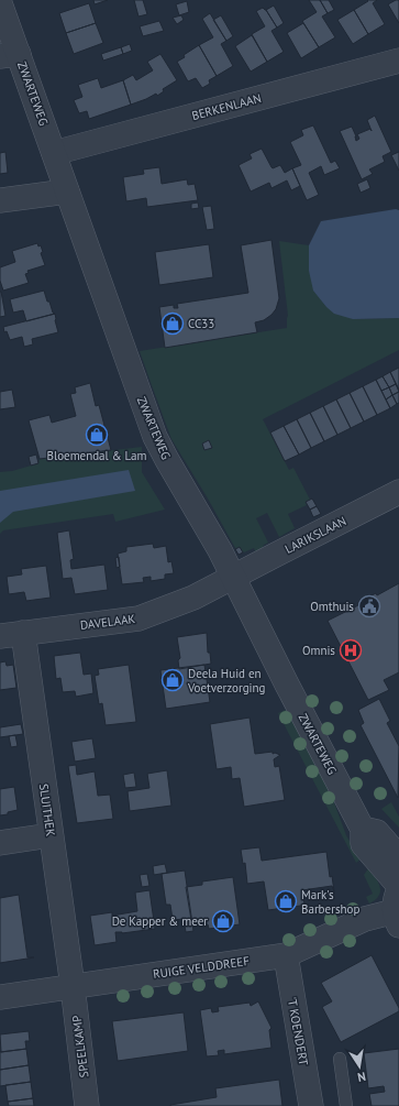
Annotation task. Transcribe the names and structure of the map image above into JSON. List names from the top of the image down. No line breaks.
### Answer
{"streets":{"street":["ZWARTEWEG","BERKENLAAN","LARIKSLAAN","DAVELAAK","SLUITHEK","RUIGE VELDDREEF","'T KOENDERT","SPEELKAMP"]},"crossings":[["ZWARTEWEG","BERKENLAAN"],["ZWARTEWEG","LARIKSLAAN"],["ZWARTEWEG","DAVELAAK"],["LARIKSLAAN","DAVELAAK"],["DAVELAAK","SLUITHEK"],["SLUITHEK","RUIGE VELDDREEF"],["SLUITHEK","SPEELKAMP"],["RUIGE VELDDREEF","'T KOENDERT"],["RUIGE VELDDREEF","SPEELKAMP"]],"places":{"shop":["CC33","Bloemendal & Lam","Deela Huid en Voetverzorging","Mark's Barbershop","De Kapper & meer"],"public building":["Omthuis"],"hospital":["Omnis"]},"north":"bottom"}
